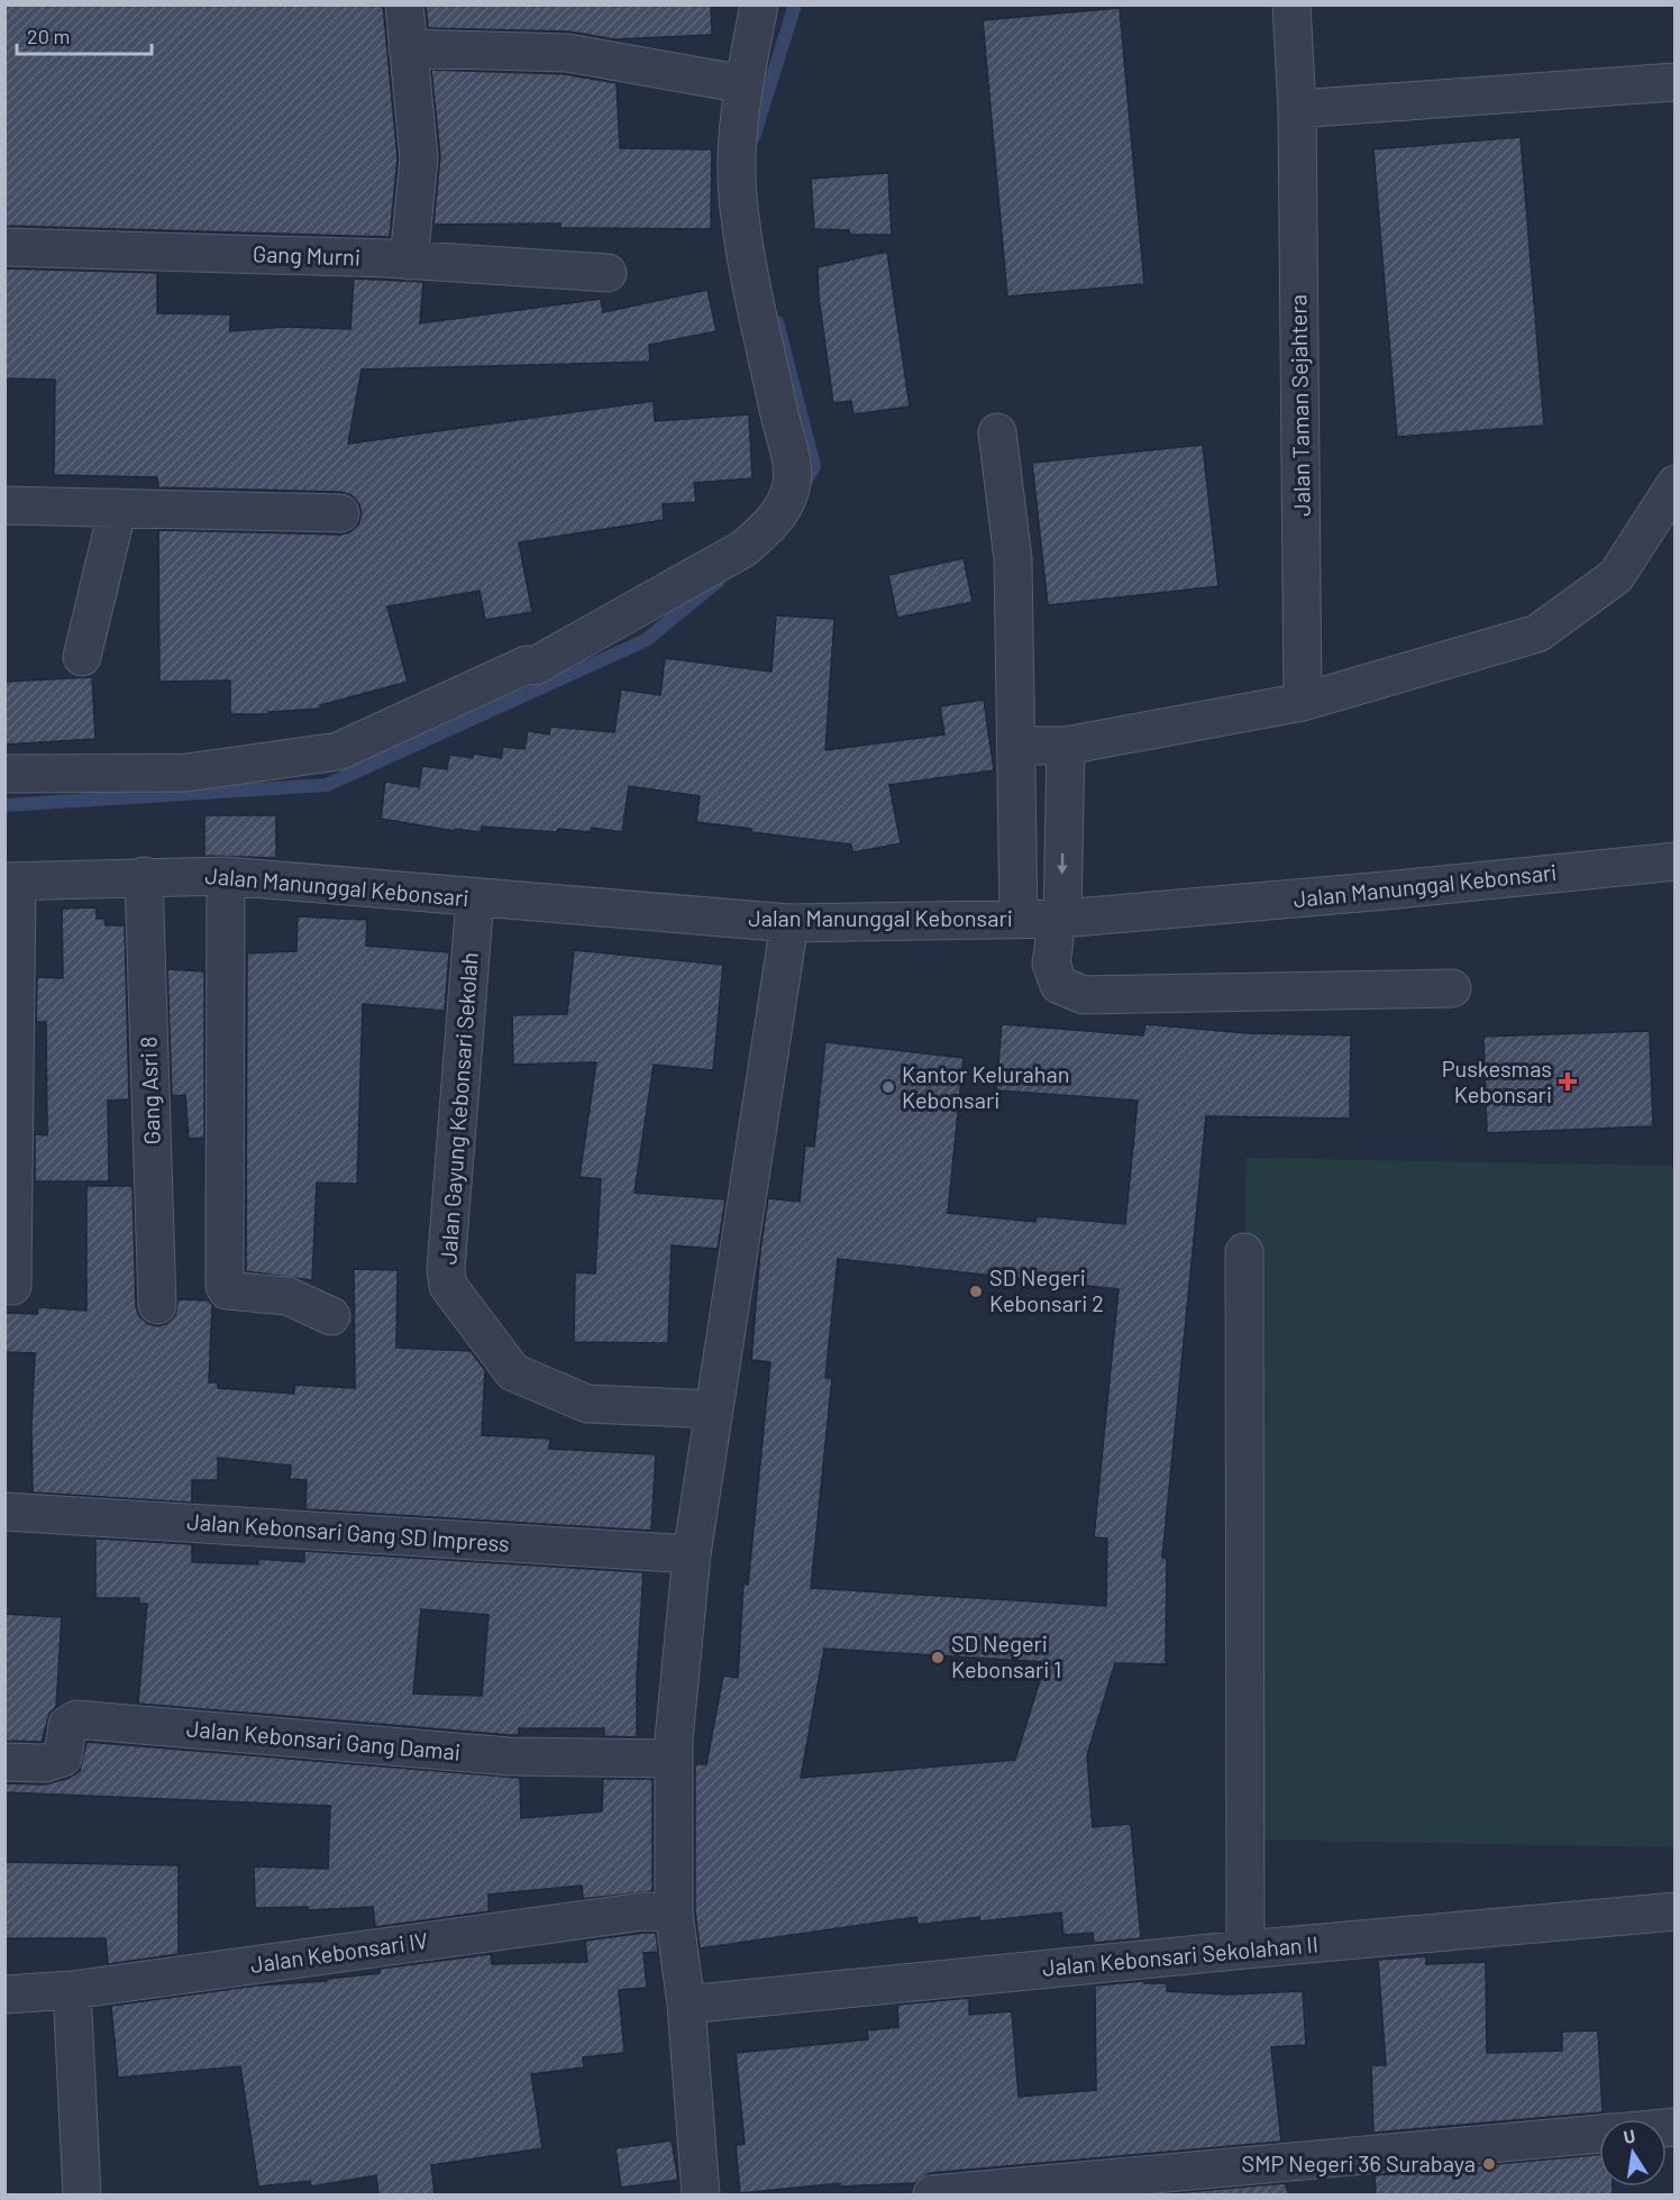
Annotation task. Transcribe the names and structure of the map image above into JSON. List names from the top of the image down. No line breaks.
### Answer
{"streets":{"street":["Gang Murni","Jalan Taman Sejahtera","Jalan Manunggal Kebonsari","Gang Asri 8","Jalan Gayung Kebonsari Sekolah","Jalan Kebonsari Gang SD Impress","Jalan Kebonsari Gang Damai","Jalan Kebonsari IV","Jalan Kebonsari Sekolahan II"]},"crossings":[["Jalan Manunggal Kebonsari","Gang Asri 8"],["Jalan Manunggal Kebonsari","Jalan Gayung Kebonsari Sekolah"]],"places":{"health":["Puskesmas Kebonsari"],"other":["Kantor Kelurahan Kebonsari","SD Negeri Kebonsari 2","SD Negeri Kebonsari 1","SMP Negeri 36 Surabaya"]},"scale_bar":"20 m","north":"top"}
